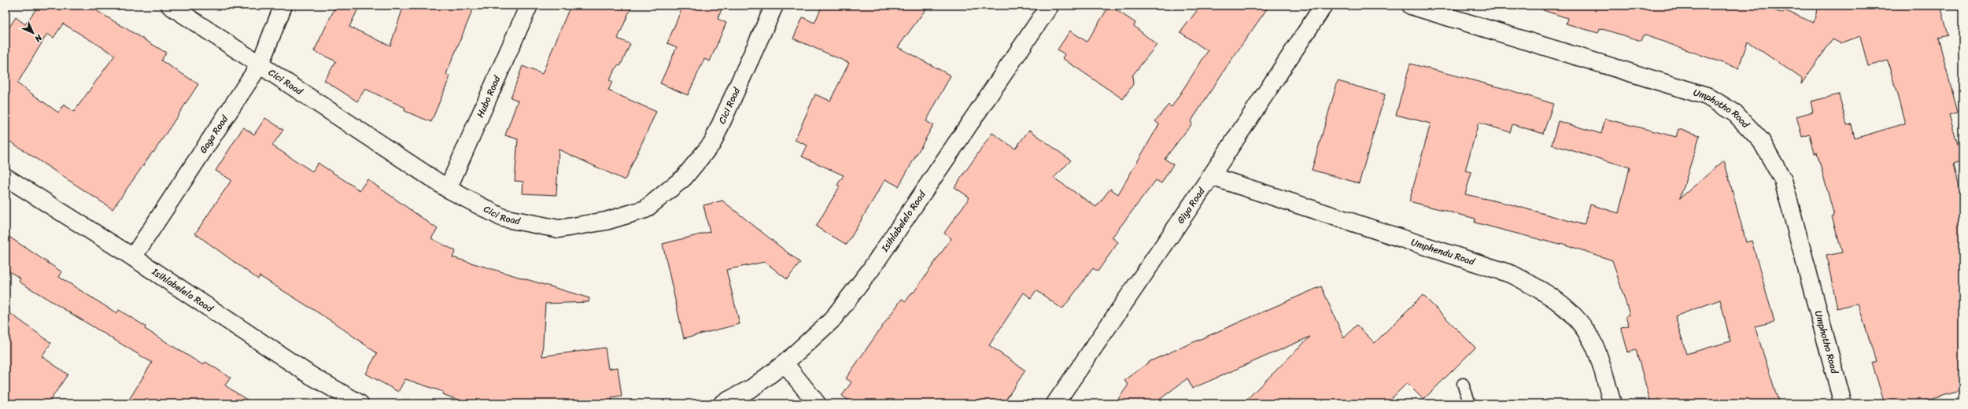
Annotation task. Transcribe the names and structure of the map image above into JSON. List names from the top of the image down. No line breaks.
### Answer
{"streets":{"street":["Cici Road","Hubo Road","Umphotho Road","Gaga Road","Giya Road","Isihlabelelo Road","Umphendu Road"]},"crossings":[["Cici Road","Hubo Road"],["Cici Road","Gaga Road"],["Gaga Road","Isihlabelelo Road"],["Giya Road","Umphendu Road"]],"north":"bottom right"}
